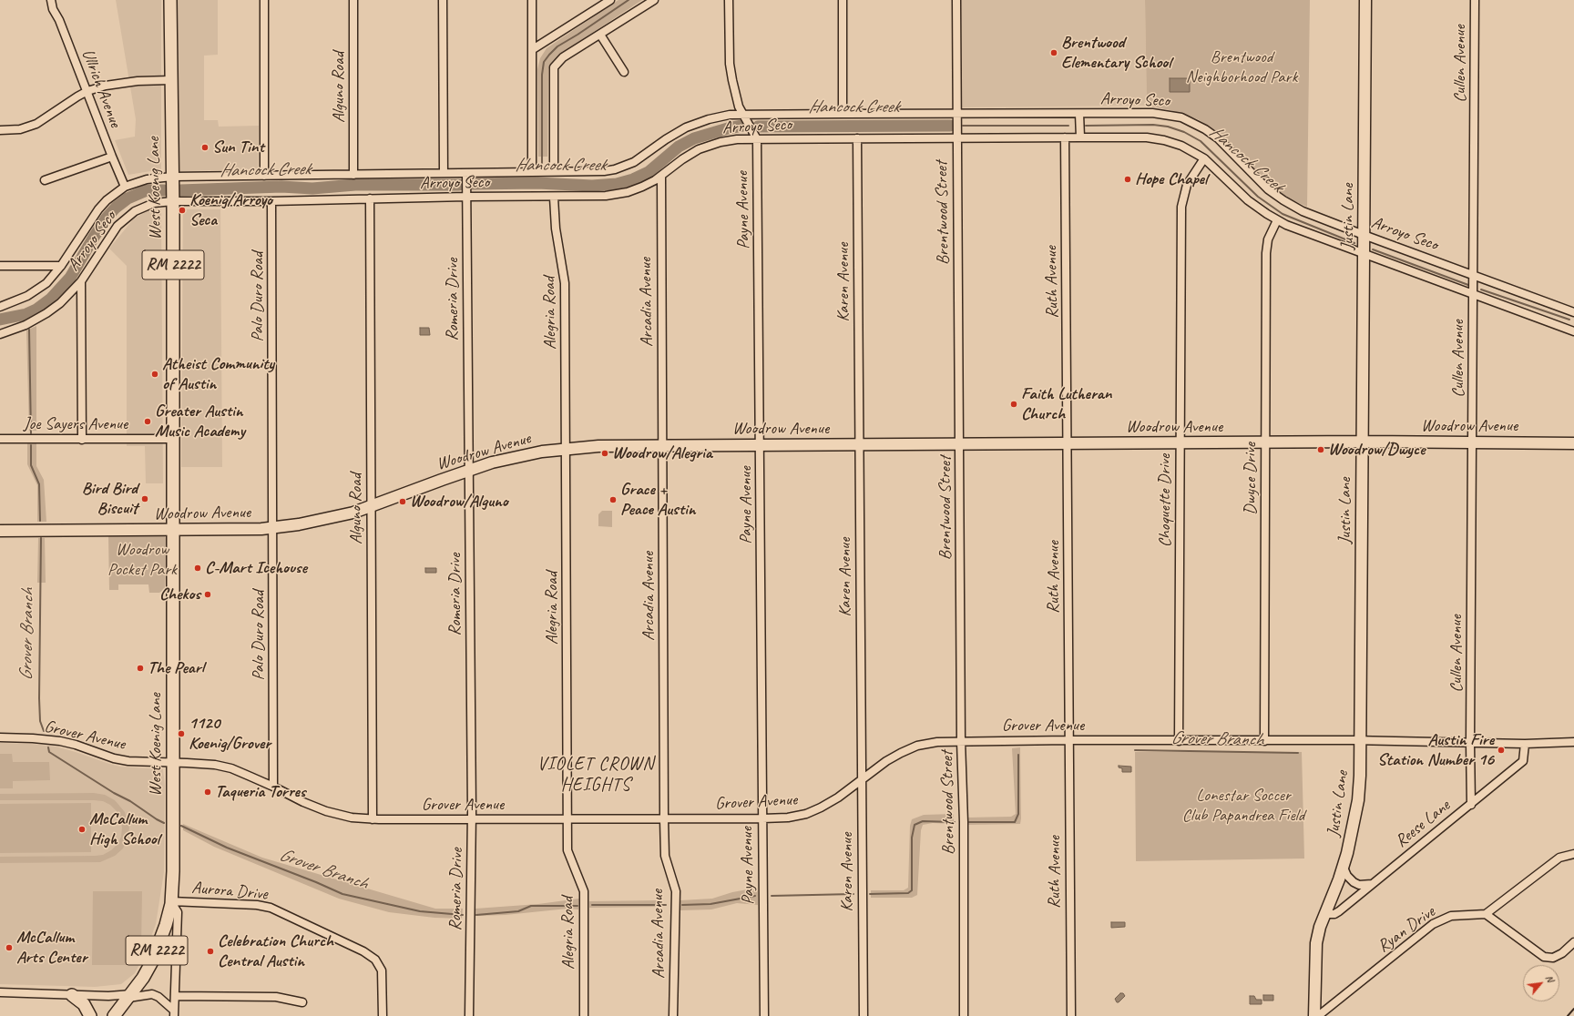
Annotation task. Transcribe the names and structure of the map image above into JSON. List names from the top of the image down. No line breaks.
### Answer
{"streets":{"main road":["West Koenig Lane","RM 2222"],"street":["Cullen Avenue","Alguno Road","Ullrich Avenue","Arroyo Seco","Payne Avenue","Brentwood Street","Justin Lane","Karen Avenue","Ruth Avenue","Palo Duro Road","Romeria Drive","Arcadia Avenue","Alegria Road","Joe Sayers Avenue","Woodrow Avenue","Dwyce Drive","Choquette Drive","Grover Avenue","Reese Lane","Aurora Drive","Ryan Drive"]},"crossings":[["Cullen Avenue","Arroyo Seco"],["Cullen Avenue","Woodrow Avenue"],["Cullen Avenue","Grover Avenue"],["Cullen Avenue","Reese Lane"],["Alguno Road","Arroyo Seco"],["Alguno Road","Woodrow Avenue"],["Alguno Road","Grover Avenue"],["Ullrich Avenue","Arroyo Seco"],["Arroyo Seco","West Koenig Lane"],["Arroyo Seco","Payne Avenue"],["Arroyo Seco","Brentwood Street"],["Arroyo Seco","Justin Lane"],["Arroyo Seco","Karen Avenue"],["Arroyo Seco","Ruth Avenue"],["Arroyo Seco","Palo Duro Road"],["Arroyo Seco","Romeria Drive"],["Arroyo Seco","Arcadia Avenue"],["Arroyo Seco","Alegria Road"],["Arroyo Seco","Dwyce Drive"],["Arroyo Seco","Choquette Drive"],["West Koenig Lane","Joe Sayers Avenue"],["West Koenig Lane","Woodrow Avenue"],["West Koenig Lane","Grover Avenue"],["West Koenig Lane","Aurora Drive"],["Payne Avenue","Woodrow Avenue"],["Payne Avenue","Grover Avenue"],["Brentwood Street","Woodrow Avenue"],["Brentwood Street","Grover Avenue"],["Justin Lane","Woodrow Avenue"],["Justin Lane","Grover Avenue"],["Justin Lane","Reese Lane"],["Karen Avenue","Woodrow Avenue"],["Karen Avenue","Grover Avenue"],["Ruth Avenue","Woodrow Avenue"],["Ruth Avenue","Grover Avenue"],["Palo Duro Road","Woodrow Avenue"],["Palo Duro Road","Grover Avenue"],["Romeria Drive","Woodrow Avenue"],["Romeria Drive","Grover Avenue"],["Arcadia Avenue","Woodrow Avenue"],["Arcadia Avenue","Grover Avenue"],["Alegria Road","Woodrow Avenue"],["Alegria Road","Grover Avenue"],["Woodrow Avenue","Dwyce Drive"],["Woodrow Avenue","Choquette Drive"],["Dwyce Drive","Grover Avenue"],["Choquette Drive","Grover Avenue"],["Grover Avenue","Reese Lane"]],"districts":["VIOLET CROWN HEIGHTS"],"water":["Hancock Creek","Grover Branch"],"parks":["Brentwood Neighborhood Park","Woodrow Pocket Park","Lonestar Soccer Club Papandrea Field"],"places":["Brentwood Elementary School","Sun Tint","Hope Chapel","Koenig/Arroyo Seca","Atheist Community of Austin","Faith Lutheran Church","Greater Austin Music Academy","Woodrow/Dwyce","Woodrow/Alegria","Bird Bird Biscuit","Grace + Peace Austin","Woodrow/Alguno","C-Mart Icehouse","Chekos","The Pearl","1120 Koenig/Grover","Austin Fire Station Number 16","Taqueria Torres","McCallum High School","McCallum Arts Center","Celebration Church Central Austin"],"north":"top right"}
